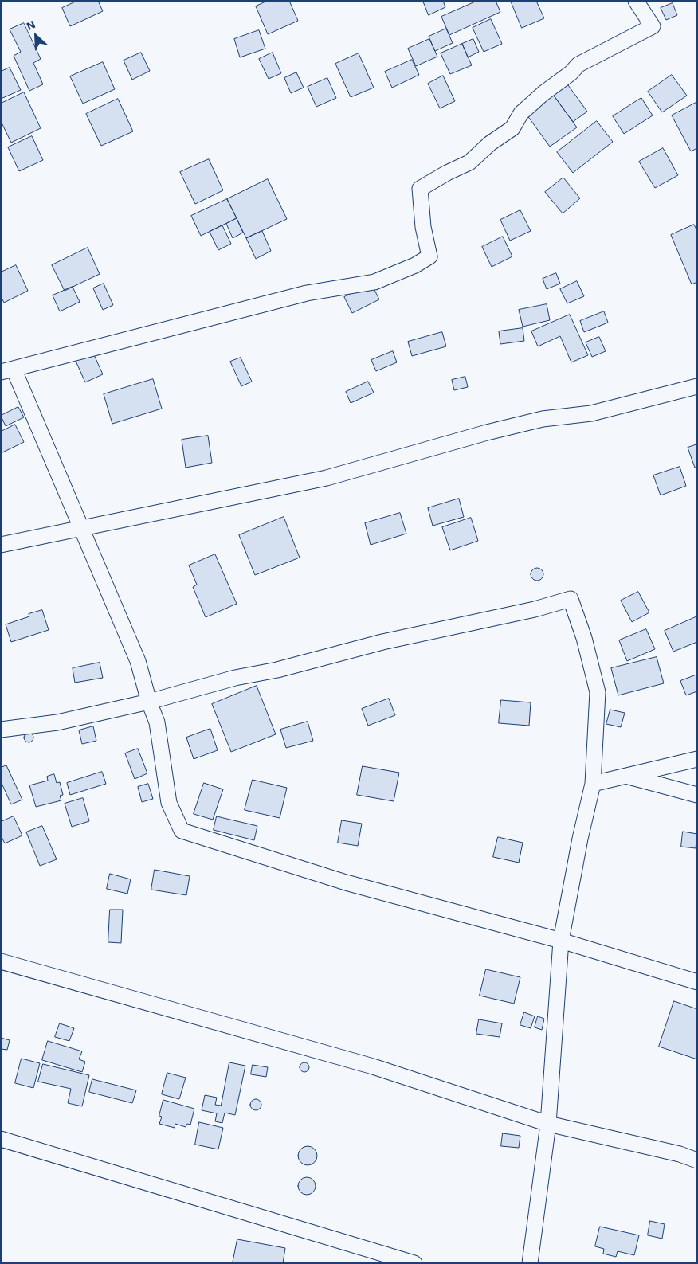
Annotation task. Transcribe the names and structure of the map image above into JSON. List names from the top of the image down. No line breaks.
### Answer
{"north":"top left"}
